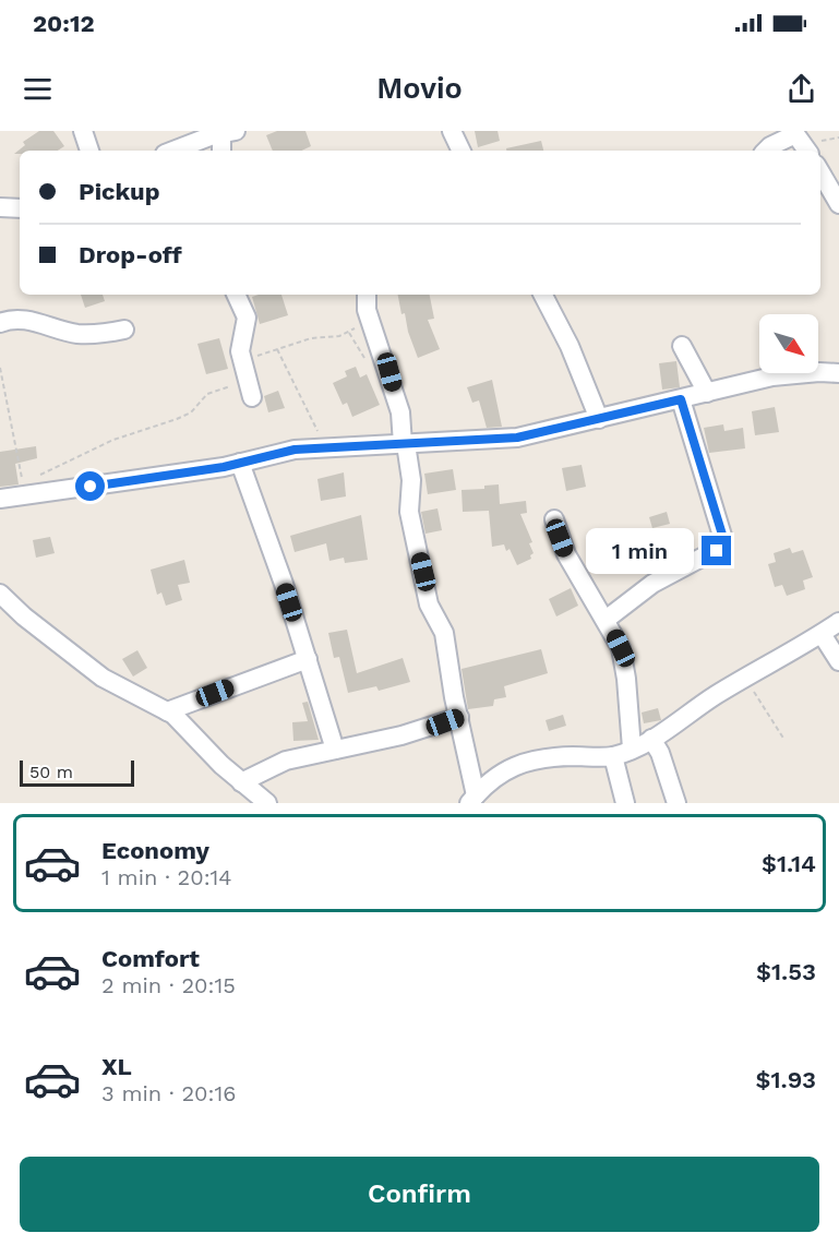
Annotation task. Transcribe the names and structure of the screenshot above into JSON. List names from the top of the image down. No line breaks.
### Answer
{"scale_bar":"50 m","north":"bottom right","page":{"status":"20:12","header":"Movio","banner":["Pickup","Drop-off"],"bubble":"1 min","scale":"50 m","list":[{"name":"Economy","note":"1 min · 20:14","value":"$1.14"},{"name":"Comfort","note":"2 min · 20:15","value":"$1.53"},{"name":"XL","note":"3 min · 20:16","value":"$1.93"}],"buttons":"Confirm"}}
